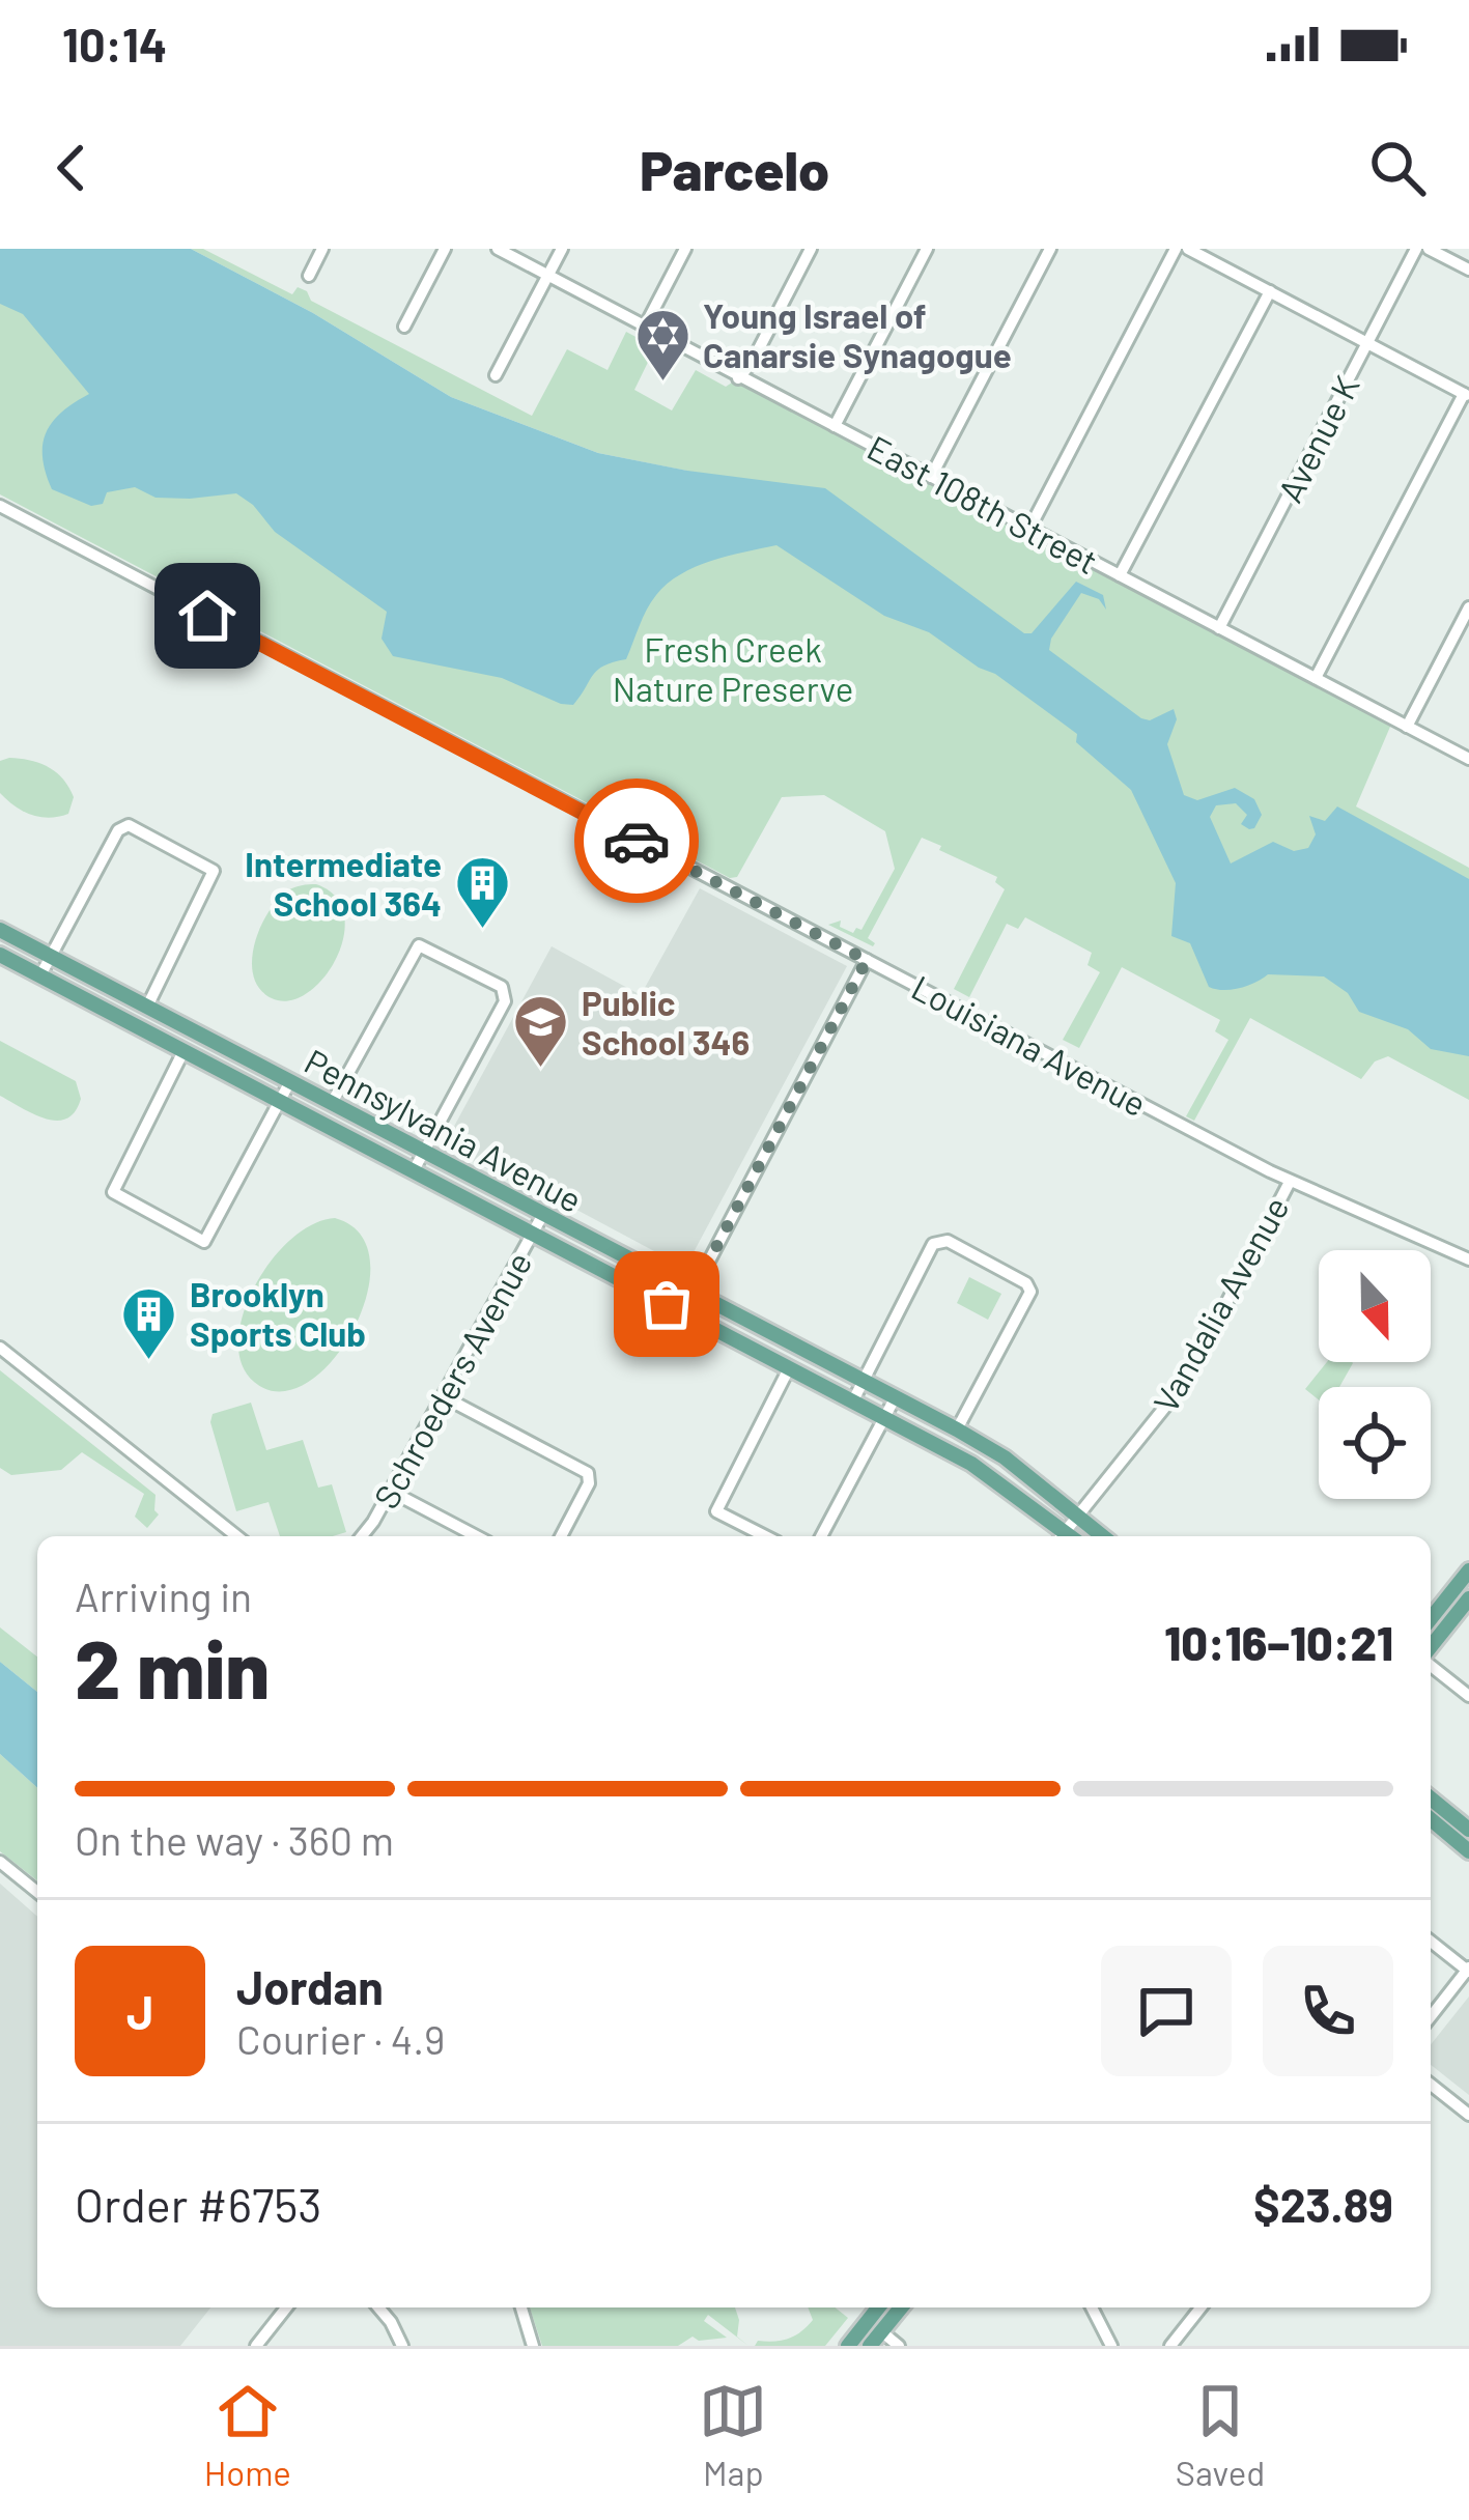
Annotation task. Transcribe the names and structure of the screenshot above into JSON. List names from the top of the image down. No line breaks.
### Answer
{"streets":{"main road":["Pennsylvania Avenue"],"street":["Avenue K","East 108th Street","Louisiana Avenue","Vandalia Avenue","Schroeders Avenue"]},"crossings":[["Avenue K","East 108th Street"],["Louisiana Avenue","Vandalia Avenue"],["Pennsylvania Avenue","Vandalia Avenue"],["Pennsylvania Avenue","Schroeders Avenue"]],"parks":["Fresh Creek Nature Preserve"],"places":{"synagogue":["Young Israel of Canarsie Synagogue"],"building":["Intermediate School 364","Brooklyn Sports Club"],"school or university":["Public School 346"]},"north":"bottom","page":{"status":"10:14","header":"Parcelo","heading":["2 min","Arriving in","10:16–10:21"],"panel":["Jordan","Courier · 4.9","Order #6753","$23.89"],"bar":"On the way · 360 m","round":"J","tabs":["Home","Map","Saved"]}}
